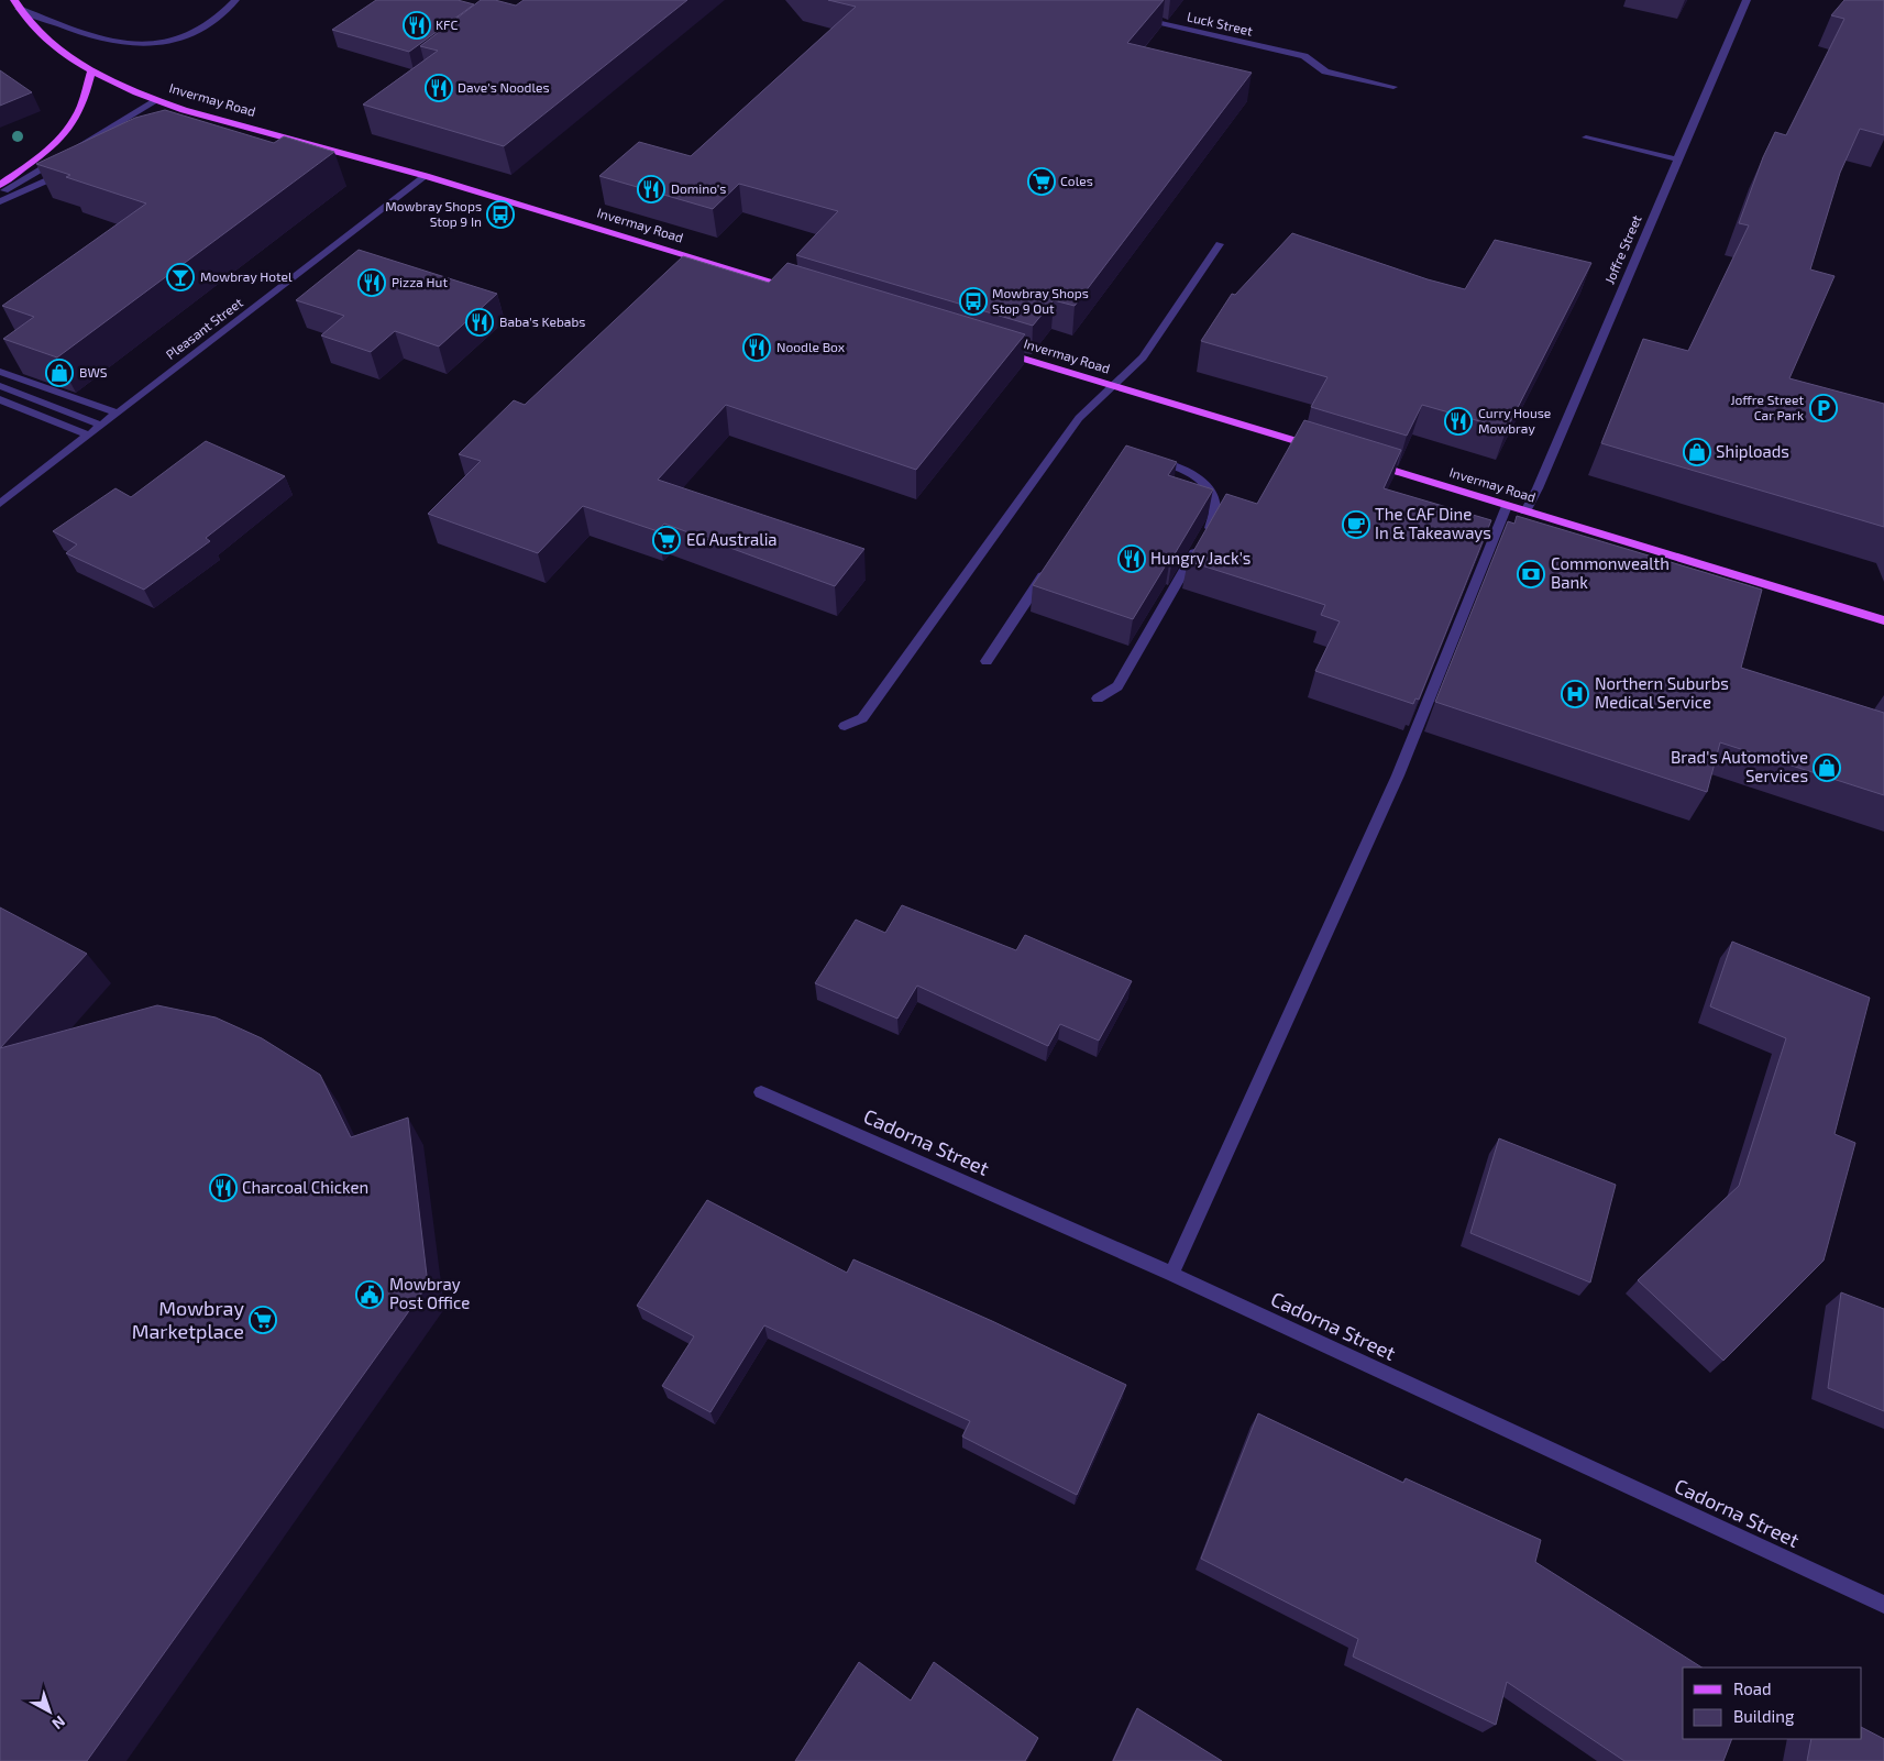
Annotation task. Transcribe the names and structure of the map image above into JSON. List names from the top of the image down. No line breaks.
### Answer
{"streets":{"main road":["Invermay Road"],"street":["Luck Street","Joffre Street","Pleasant Street","Cadorna Street"]},"crossings":[["Invermay Road","Joffre Street"],["Invermay Road","Pleasant Street"]],"places":{"restaurant":["KFC","Dave's Noodles","Domino's","Pizza Hut","Baba's Kebabs","Noodle Box","Curry House Mowbray","Hungry Jack's","Charcoal Chicken"],"supermarket":["Coles","EG Australia","Mowbray Marketplace"],"bus stop":["Mowbray Shops Stop 9 In","Mowbray Shops Stop 9 Out"],"bar":["Mowbray Hotel"],"shop":["BWS","Shiploads","Brad's Automotive Services"],"parking":["Joffre Street Car Park"],"cafe":["The CAF Dine In & Takeaways"],"bank":["Commonwealth Bank"],"hospital":["Northern Suburbs Medical Service"],"public building":["Mowbray Post Office"]},"legend":["Road","Building"],"north":"bottom right"}
